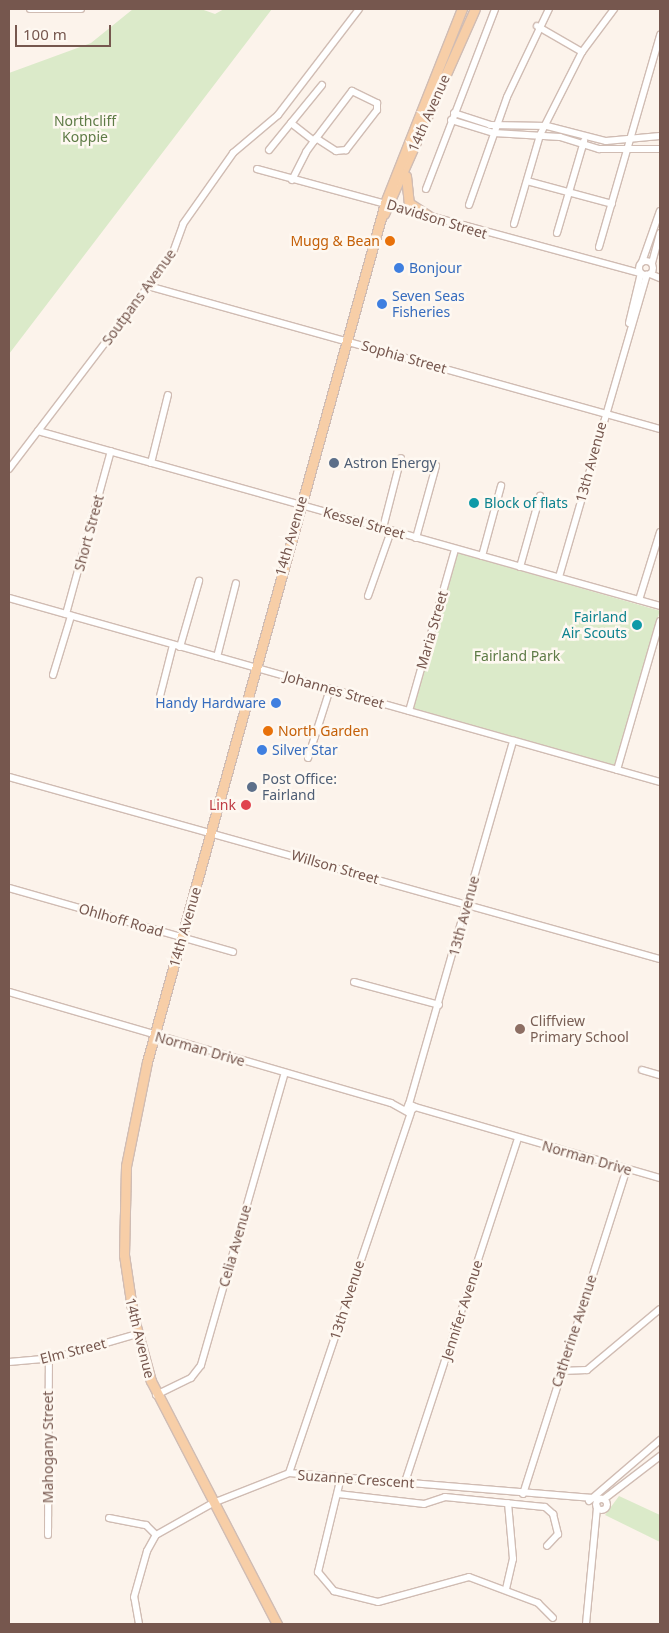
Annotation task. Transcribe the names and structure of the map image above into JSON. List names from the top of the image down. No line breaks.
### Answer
{"streets":{"main road":["14th Avenue"],"street":["Davidson Street","Soutpans Avenue","Sophia Street","13th Avenue","Kessel Street","Short Street","Maria Street","Johannes Street","Willson Street","Ohlhoff Road","Norman Drive","Celia Avenue","Jennifer Avenue","Catherine Avenue","Elm Street","Mahogany Street","Suzanne Crescent"]},"crossings":[["14th Avenue","Davidson Street"],["14th Avenue","Sophia Street"],["14th Avenue","Kessel Street"],["14th Avenue","Johannes Street"],["14th Avenue","Willson Street"],["14th Avenue","Ohlhoff Road"],["14th Avenue","Norman Drive"],["14th Avenue","Celia Avenue"],["14th Avenue","Elm Street"],["14th Avenue","Suzanne Crescent"],["Davidson Street","13th Avenue"],["Soutpans Avenue","Sophia Street"],["Soutpans Avenue","Kessel Street"],["Sophia Street","13th Avenue"],["13th Avenue","Kessel Street"],["13th Avenue","Johannes Street"],["13th Avenue","Willson Street"],["13th Avenue","Norman Drive"],["13th Avenue","Suzanne Crescent"],["Kessel Street","Short Street"],["Kessel Street","Maria Street"],["Short Street","Johannes Street"],["Maria Street","Johannes Street"],["Norman Drive","Celia Avenue"],["Norman Drive","Jennifer Avenue"],["Norman Drive","Catherine Avenue"],["Jennifer Avenue","Suzanne Crescent"],["Catherine Avenue","Suzanne Crescent"],["Elm Street","Mahogany Street"]],"parks":["Northcliff Koppie","Fairland Park"],"places":["Mugg & Bean","Bonjour","Seven Seas Fisheries","Astron Energy","Block of flats","Fairland Air Scouts","Handy Hardware","North Garden","Silver Star","Post Office: Fairland","Link","Cliffview Primary School"],"scale_bar":"100 m"}
